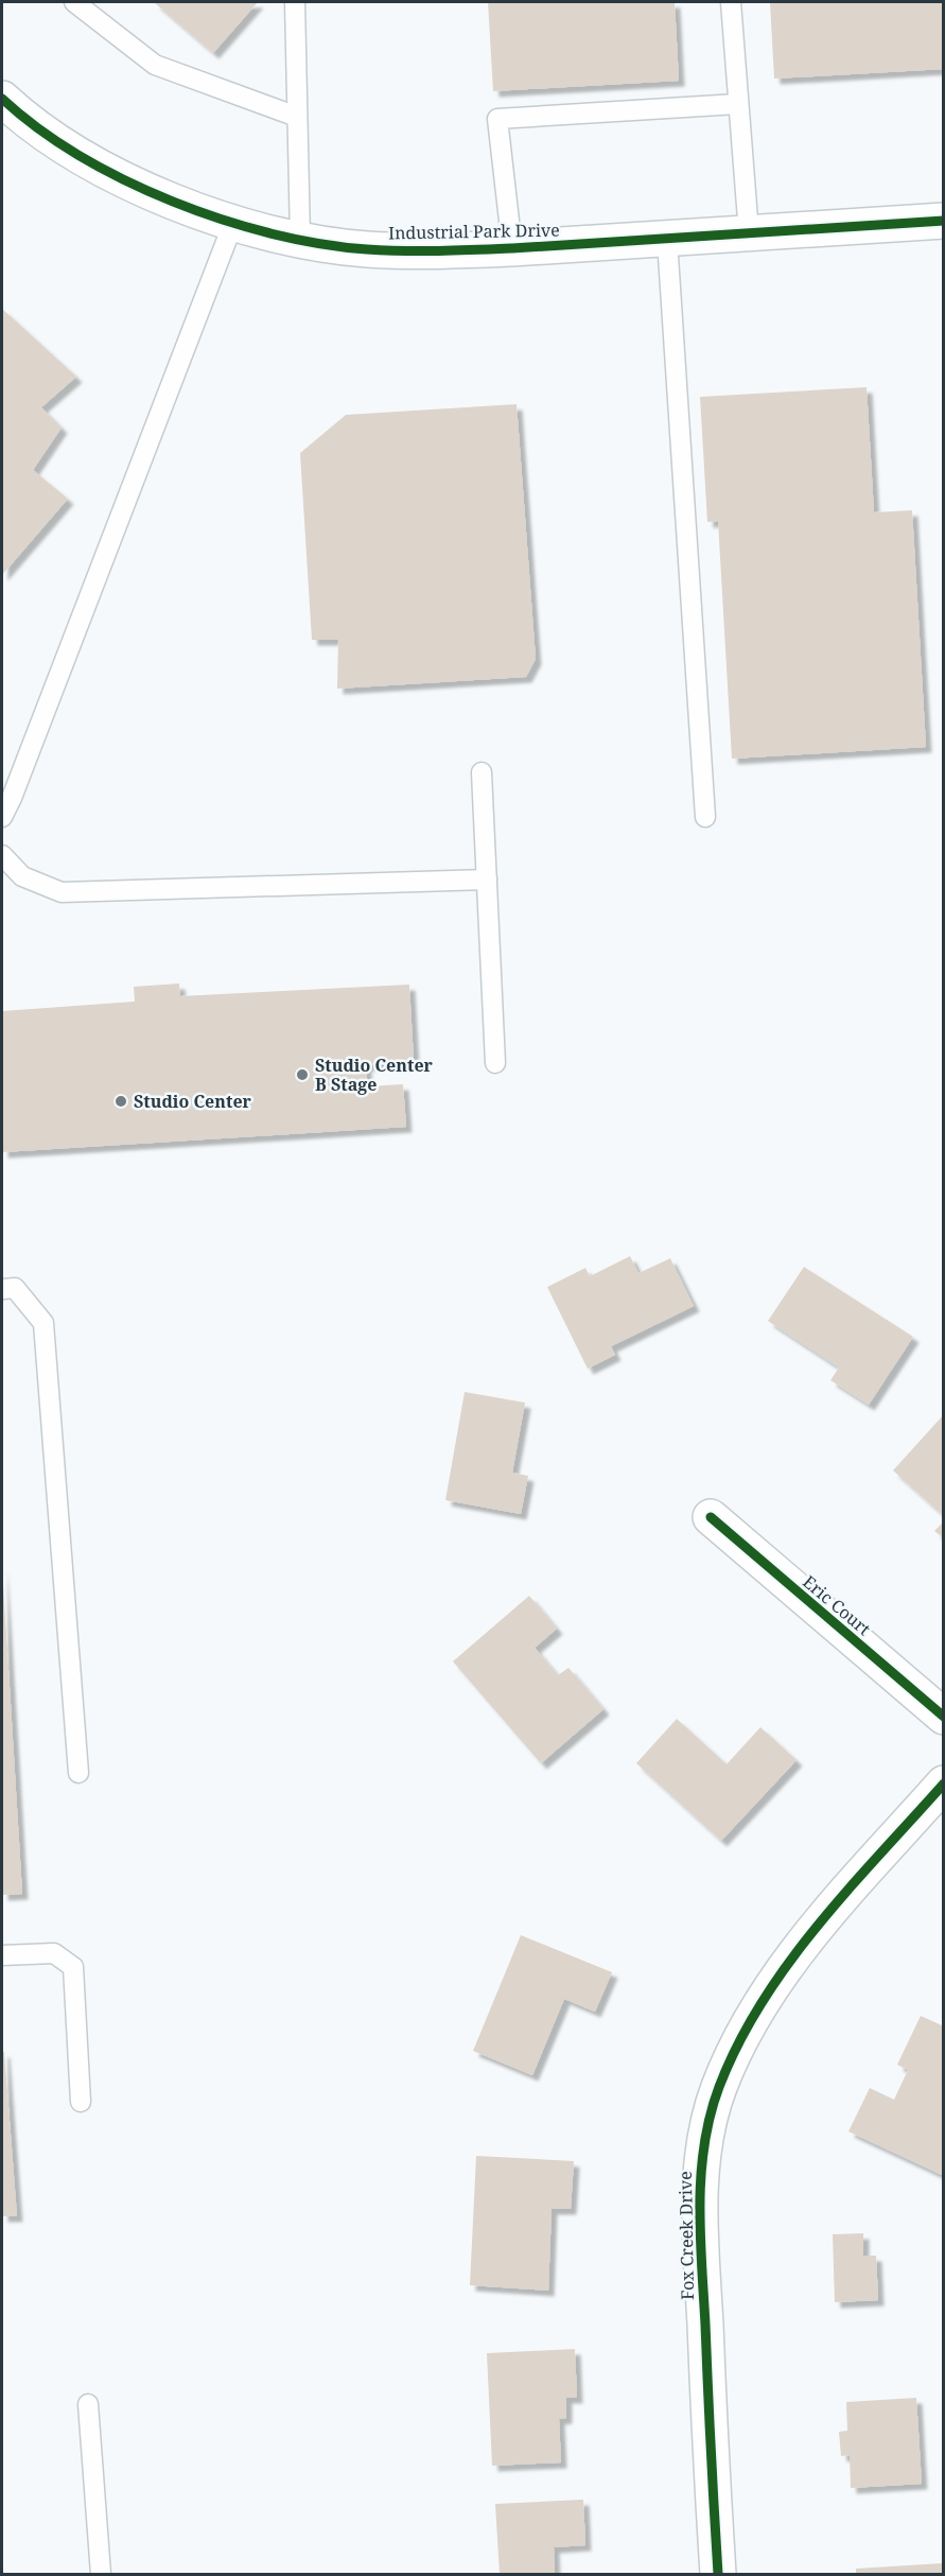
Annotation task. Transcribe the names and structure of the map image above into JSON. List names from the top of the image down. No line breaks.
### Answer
{"streets":{"street":["Industrial Park Drive","Eric Court","Fox Creek Drive"]},"places":["Studio Center B Stage","Studio Center"]}
